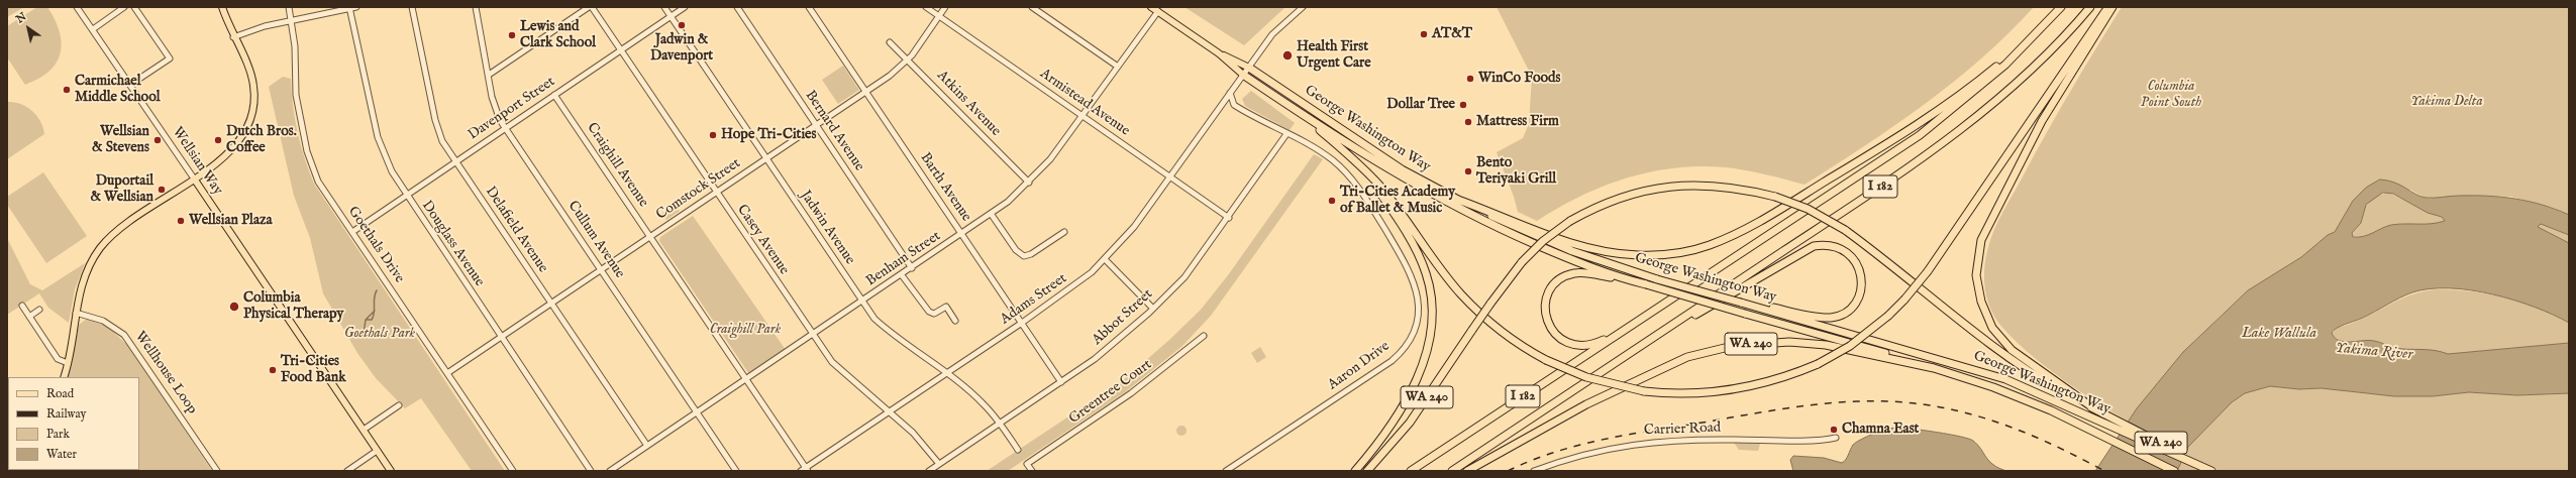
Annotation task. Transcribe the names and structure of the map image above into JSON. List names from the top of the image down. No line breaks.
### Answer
{"streets":{"highway":["George Washington Way","I 182","WA 240"],"main road":["Wellsian Way"],"street":["Armistead Avenue","Atkins Avenue","Davenport Street","Bernard Avenue","Craighill Avenue","Barth Avenue","Comstock Street","Jadwin Avenue","Delafield Avenue","Cullum Avenue","Casey Avenue","Douglass Avenue","Goethals Drive","Benham Street","Adams Street","Abbot Street","Aaron Drive","Wellhouse Loop","Greentree Court","Carrier Road"]},"crossings":[["Armistead Avenue","Comstock Street"],["Armistead Avenue","Benham Street"],["Armistead Avenue","Adams Street"],["Armistead Avenue","Abbot Street"],["Atkins Avenue","Comstock Street"],["Atkins Avenue","Benham Street"],["Davenport Street","Craighill Avenue"],["Davenport Street","Jadwin Avenue"],["Davenport Street","Delafield Avenue"],["Davenport Street","Cullum Avenue"],["Davenport Street","Casey Avenue"],["Davenport Street","Douglass Avenue"],["Davenport Street","Goethals Drive"],["George Washington Way","Benham Street"],["George Washington Way","WA 240"],["Bernard Avenue","Comstock Street"],["Bernard Avenue","Benham Street"],["Craighill Avenue","Comstock Street"],["Craighill Avenue","Benham Street"],["Craighill Avenue","Adams Street"],["Barth Avenue","Comstock Street"],["Barth Avenue","Benham Street"],["Barth Avenue","Adams Street"],["Barth Avenue","Abbot Street"],["Comstock Street","Jadwin Avenue"],["Comstock Street","Delafield Avenue"],["Comstock Street","Cullum Avenue"],["Comstock Street","Casey Avenue"],["Comstock Street","Douglass Avenue"],["Comstock Street","Goethals Drive"],["Jadwin Avenue","Benham Street"],["Jadwin Avenue","Adams Street"],["Jadwin Avenue","Abbot Street"],["Delafield Avenue","Benham Street"],["Cullum Avenue","Benham Street"],["Casey Avenue","Benham Street"],["Casey Avenue","Adams Street"],["Casey Avenue","Abbot Street"],["Adams Street","Aaron Drive"],["Abbot Street","Aaron Drive"]],"water":["Lake Wallula","Yakima River"],"parks":["Columbia Point South","Yakima Delta","Craighill Park","Goethals Park"],"places":["Jadwin & Davenport","AT&T","Lewis and Clark School","Health First Urgent Care","WinCo Foods","Carmichael Middle School","Dollar Tree","Mattress Firm","Hope Tri-Cities","Wellsian & Stevens","Dutch Bros. Coffee","Bento Teriyaki Grill","Duportail & Wellsian","Tri-Cities Academy of Ballet & Music","Wellsian Plaza","Columbia Physical Therapy","Tri-Cities Food Bank","Chamna East"],"legend":["Road","Railway","Park","Water"],"north":"top left"}
